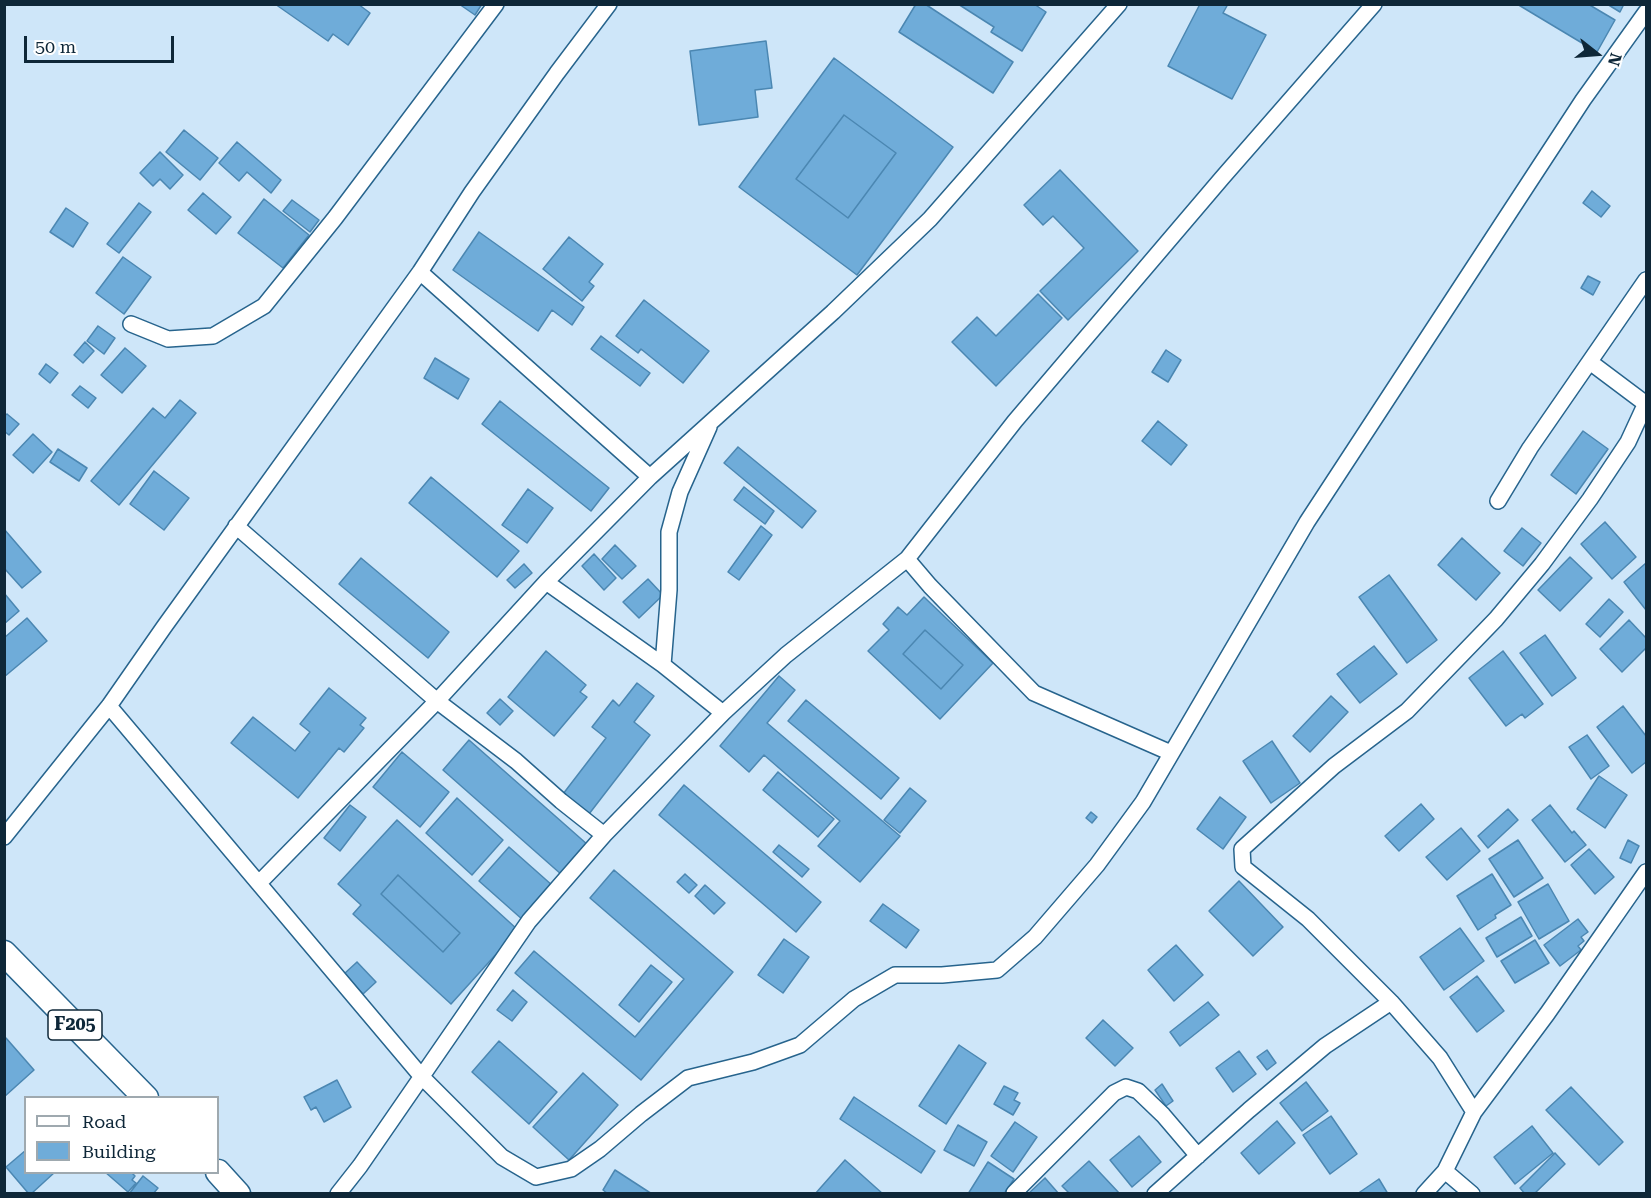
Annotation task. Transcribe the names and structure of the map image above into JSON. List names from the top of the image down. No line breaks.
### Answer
{"streets":{"main road":["F205"]},"legend":["Road","Building"],"scale_bar":"50 m","north":"right"}
